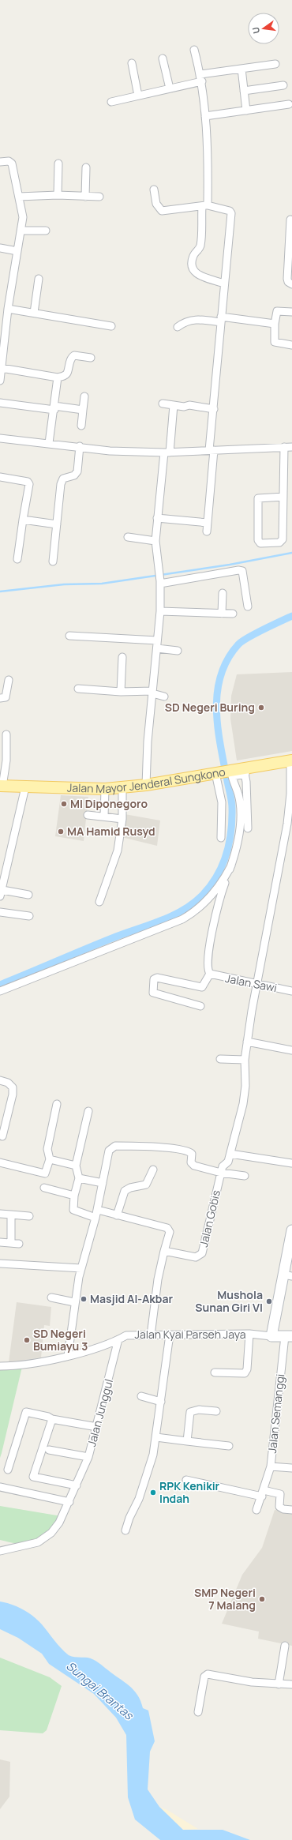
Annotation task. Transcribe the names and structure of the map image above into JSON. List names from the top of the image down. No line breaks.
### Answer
{"streets":{"main road":["Jalan Mayor Jenderal Sungkono","Jalan Kyai Parseh Jaya"],"street":["Jalan Sawi","Jalan Gobis","Jalan Junggul","Jalan Semanggi"]},"crossings":[["Jalan Mayor Jenderal Sungkono","Jalan Gobis"],["Jalan Sawi","Jalan Gobis"],["Jalan Kyai Parseh Jaya","Jalan Junggul"],["Jalan Kyai Parseh Jaya","Jalan Semanggi"]],"water":["Sungai Brantas"],"places":["SD Negeri Buring","MI Diponegoro","MA Hamid Rusyd","Masjid Al-Akbar","Mushola Sunan Giri VI","SD Negeri Bumiayu 3","RPK Kenikir Indah","SMP Negeri 7 Malang"],"north":"left"}
